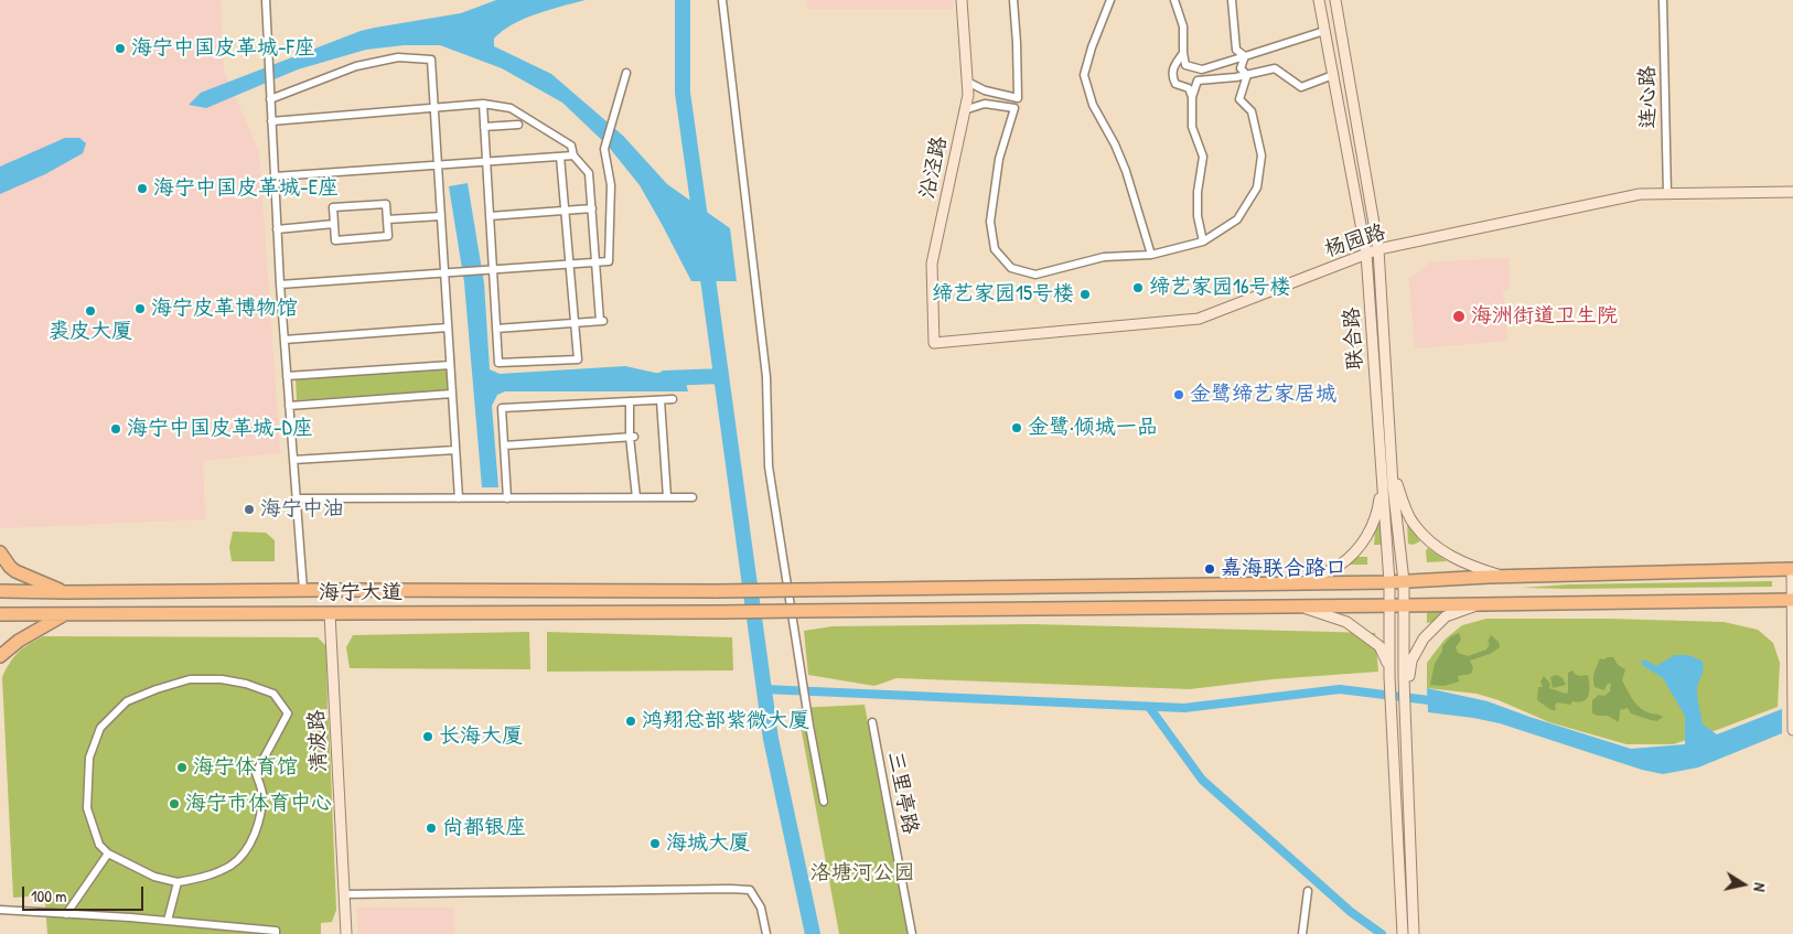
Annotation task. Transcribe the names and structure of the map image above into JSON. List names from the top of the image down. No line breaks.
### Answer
{"streets":{"highway":["海宁大道"],"main road":["沿泾路","杨园路","联合路","清波路"],"street":["连心路","三里亭路"]},"crossings":[["连心路","杨园路"],["沿泾路","杨园路"],["杨园路","联合路"],["联合路","海宁大道"],["海宁大道","清波路"]],"parks":["洛塘河公园"],"places":["海宁中国皮革城-F座","海宁中国皮革城-E座","缔艺家园16号楼","缔艺家园15号楼","海宁皮革博物馆","裘皮大厦","海洲街道卫生院","金鹭缔艺家居城","金鹭·倾城一品","海宁中国皮革城-D座","海宁中油","嘉海联合路口","鸿翔总部紫微大厦","长海大厦","海宁体育馆","海宁市体育中心","尚都银座","海城大厦"],"scale_bar":"100 m","north":"right"}
